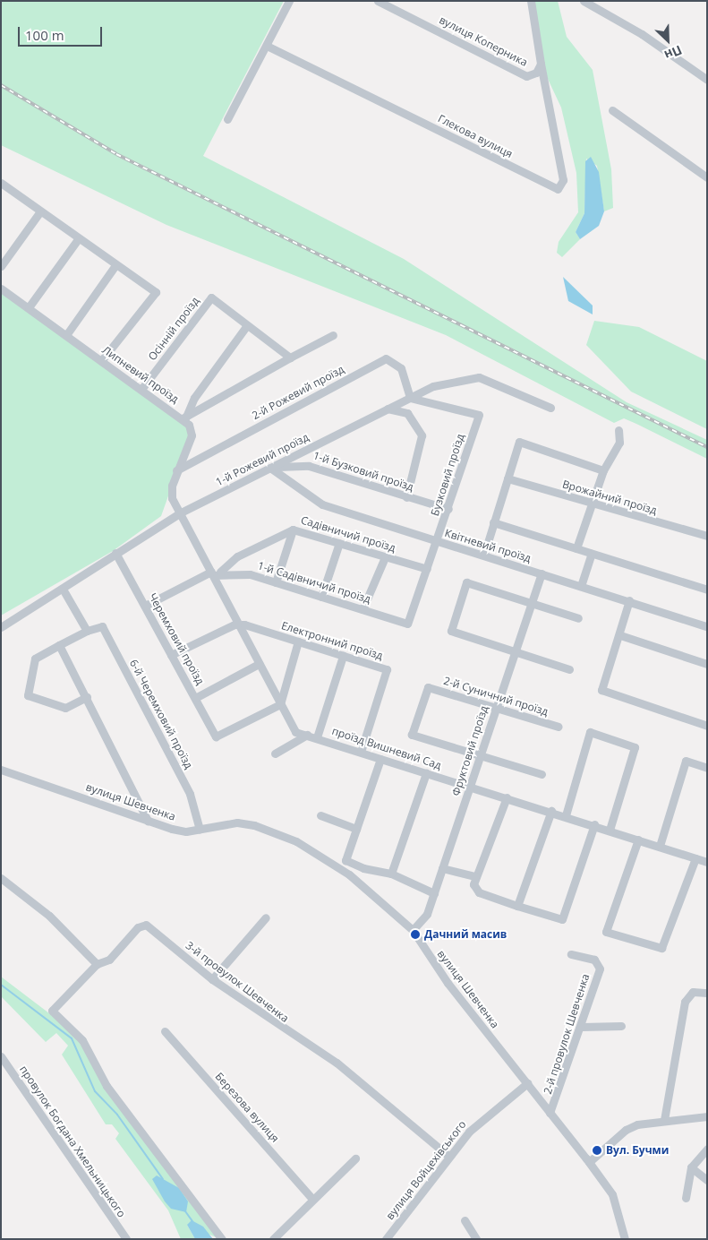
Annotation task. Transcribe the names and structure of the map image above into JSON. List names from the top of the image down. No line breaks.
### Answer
{"streets":{"street":["вулиця Коперника","Глекова вулиця","Осінній проїзд","Липневий проїзд","2-й Рожевий проїзд","1-й Рожевий проїзд","1-й Бузковий проїзд","Бузковий проїзд","Врожайний проїзд","Садівничий проїзд","Квітневий проїзд","1-й Садівничий проїзд","Черемховий проїзд","Електронний проїзд","2-й Суничний проїзд","6-й Черемховий проїзд","проїзд Вишневий Сад","Фруктовий проїзд","вулиця Шевченка","3-й провулок Шевченка","2-й провулок Шевченка","Березова вулиця","провулок Богдана Хмельницького","вулиця Войцехівського"]},"crossings":[["вулиця Коперника","Глекова вулиця"],["Осінній проїзд","Липневий проїзд"],["Липневий проїзд","2-й Рожевий проїзд"],["Липневий проїзд","1-й Рожевий проїзд"],["Липневий проїзд","проїзд Вишневий Сад"],["2-й Рожевий проїзд","1-й Рожевий проїзд"],["2-й Рожевий проїзд","Бузковий проїзд"],["1-й Рожевий проїзд","1-й Бузковий проїзд"],["1-й Рожевий проїзд","Бузковий проїзд"],["1-й Рожевий проїзд","Квітневий проїзд"],["1-й Рожевий проїзд","Черемховий проїзд"],["1-й Рожевий проїзд","проїзд Вишневий Сад"],["1-й Бузковий проїзд","Бузковий проїзд"],["1-й Бузковий проїзд","Квітневий проїзд"],["Бузковий проїзд","Садівничий проїзд"],["Бузковий проїзд","Квітневий проїзд"],["Бузковий проїзд","1-й Садівничий проїзд"],["Садівничий проїзд","1-й Садівничий проїзд"],["Садівничий проїзд","Черемховий проїзд"],["Садівничий проїзд","проїзд Вишневий Сад"],["Квітневий проїзд","Фруктовий проїзд"],["1-й Садівничий проїзд","проїзд Вишневий Сад"],["Черемховий проїзд","проїзд Вишневий Сад"],["Електронний проїзд","проїзд Вишневий Сад"],["2-й Суничний проїзд","Фруктовий проїзд"],["6-й Черемховий проїзд","вулиця Шевченка"],["проїзд Вишневий Сад","Фруктовий проїзд"],["Фруктовий проїзд","вулиця Шевченка"],["вулиця Шевченка","2-й провулок Шевченка"],["вулиця Шевченка","вулиця Войцехівського"],["3-й провулок Шевченка","вулиця Войцехівського"]],"places":["Дачний масив","Вул. Бучми"],"scale_bar":"100 m","north":"bottom right"}
